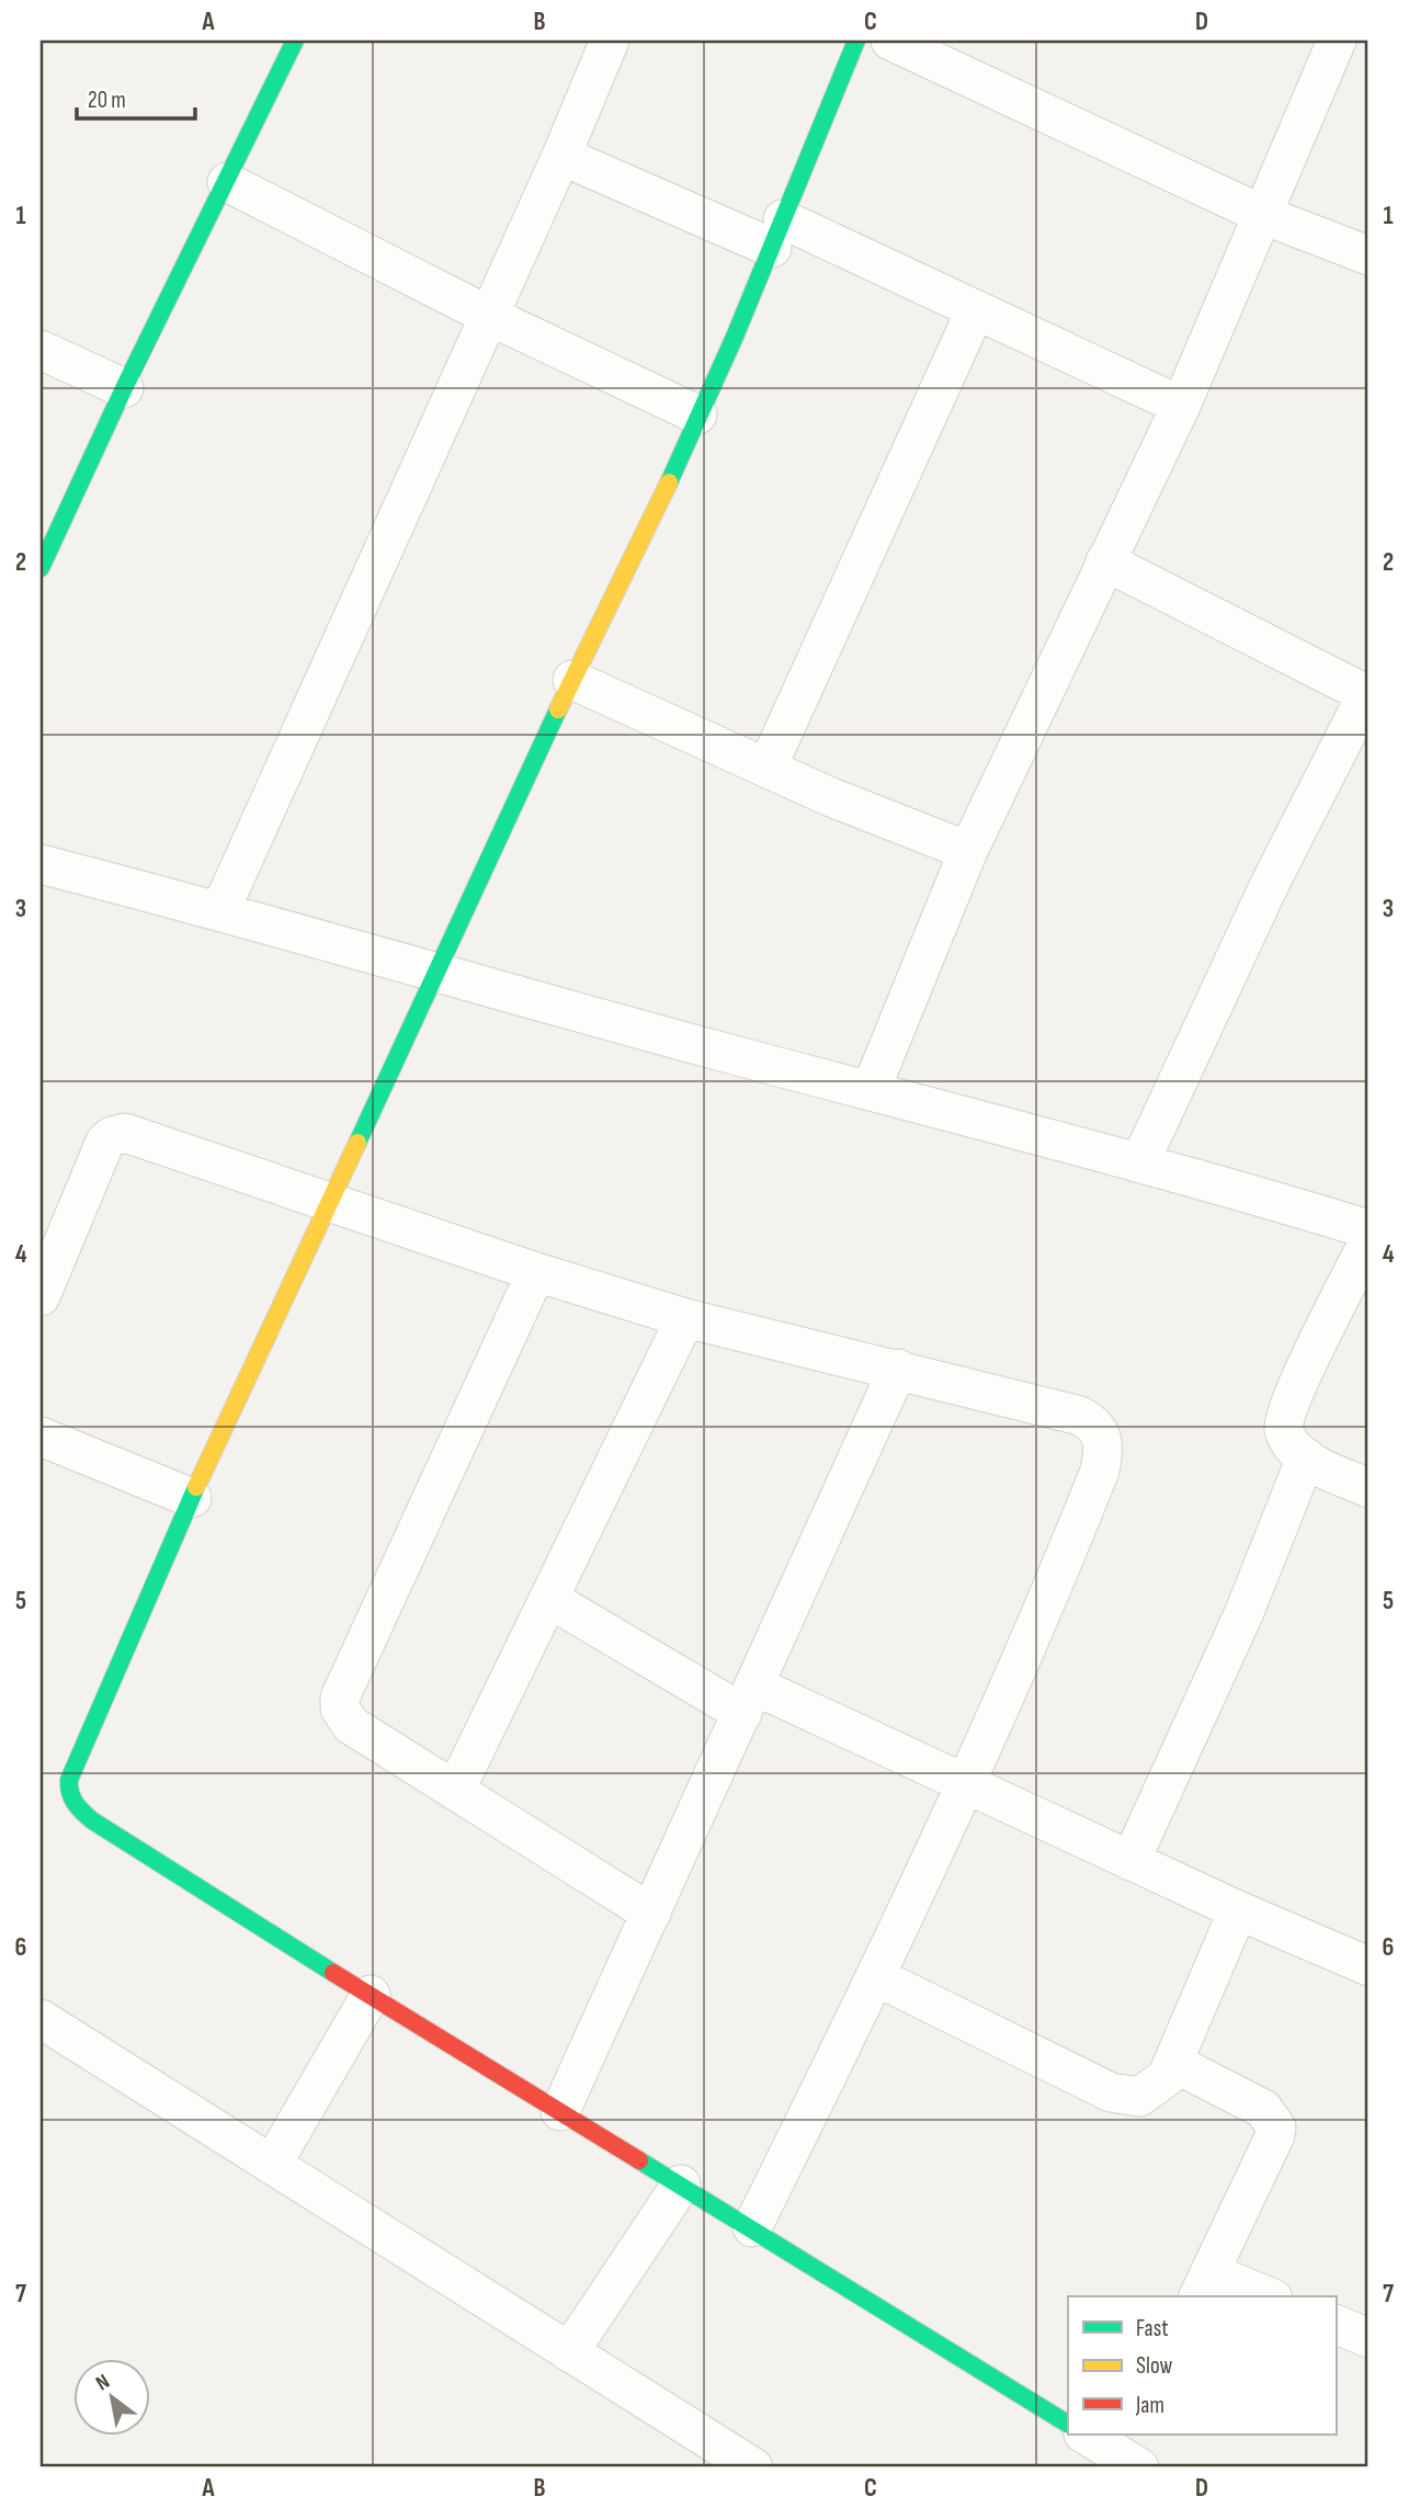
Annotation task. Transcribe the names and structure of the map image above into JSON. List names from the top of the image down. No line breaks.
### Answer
{"legend":["Fast","Slow","Jam"],"scale_bar":"20 m","north":"top left","grid":{"columns":["A","B","C","D"],"rows":["1","2","3","4","5","6","7"]}}
